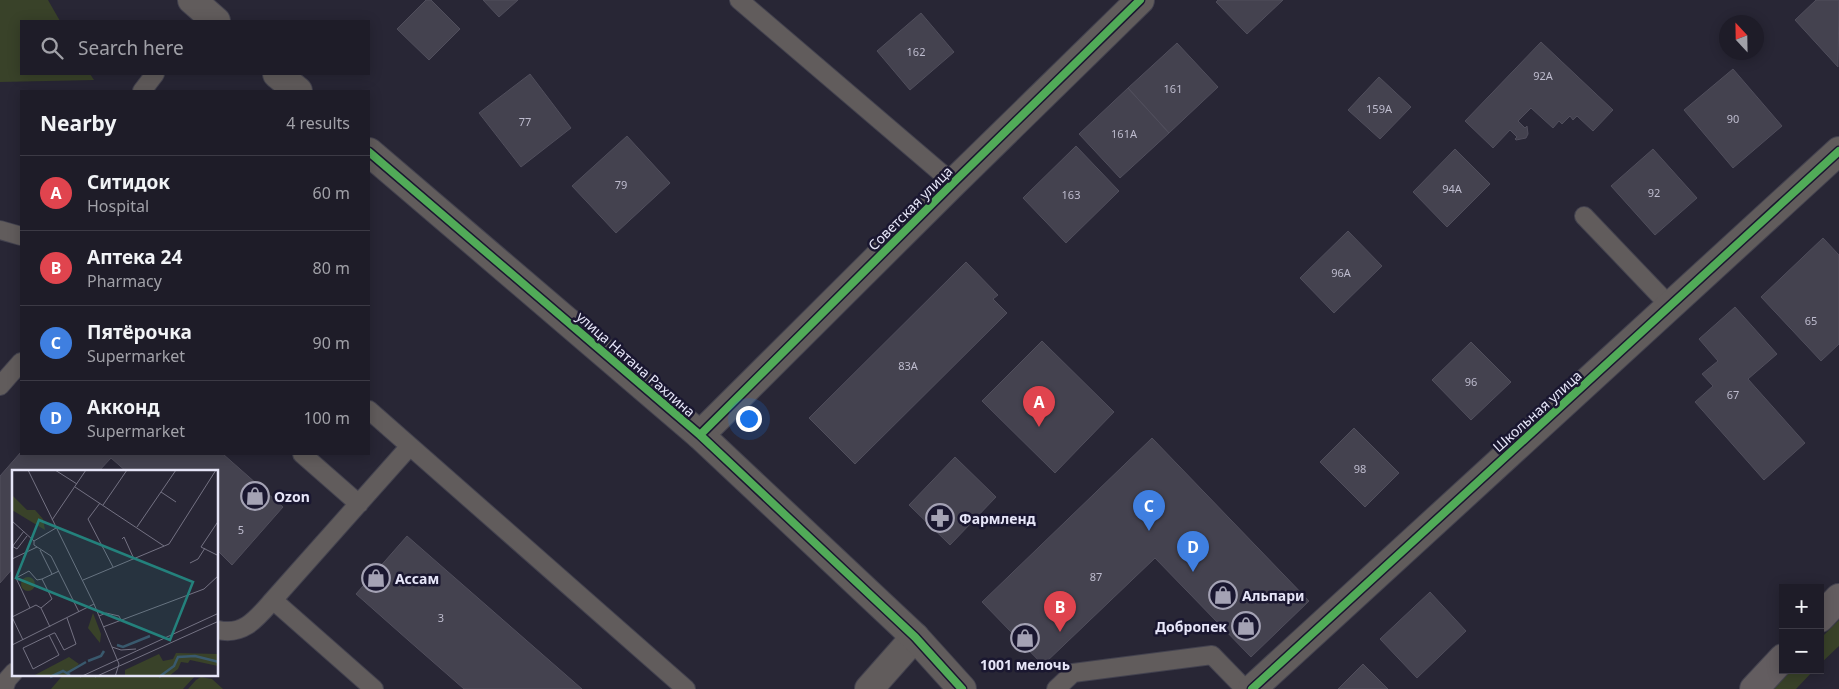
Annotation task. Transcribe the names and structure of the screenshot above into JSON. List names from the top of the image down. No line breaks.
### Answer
{"streets":{"street":["Советская улица","улица Натана Рахлина","Школьная улица"]},"crossings":[["Советская улица","улица Натана Рахлина"]],"places":{"shop":["Ozon","Ассам","Альпари","Добропек","1001 мелочь"],"pharmacy":["Фармленд"]},"house_numbers":["162","92А","161","159А","90","77","161А","79","94А","92","163","96А","65","83А","96","67","98","5","87","3"],"north":"top","page":{"search":"Search here","heading":["Nearby","4 results"],"list":[{"mark":"A","name":"Ситидок","note":"Hospital","value":"60 m"},{"mark":"B","name":"Аптека 24","note":"Pharmacy","value":"80 m"},{"mark":"C","name":"Пятёрочка","note":"Supermarket","value":"90 m"},{"mark":"D","name":"Акконд","note":"Supermarket","value":"100 m"}],"pins":["A","C","D","B"],"map_buttons":["+","−"]}}
